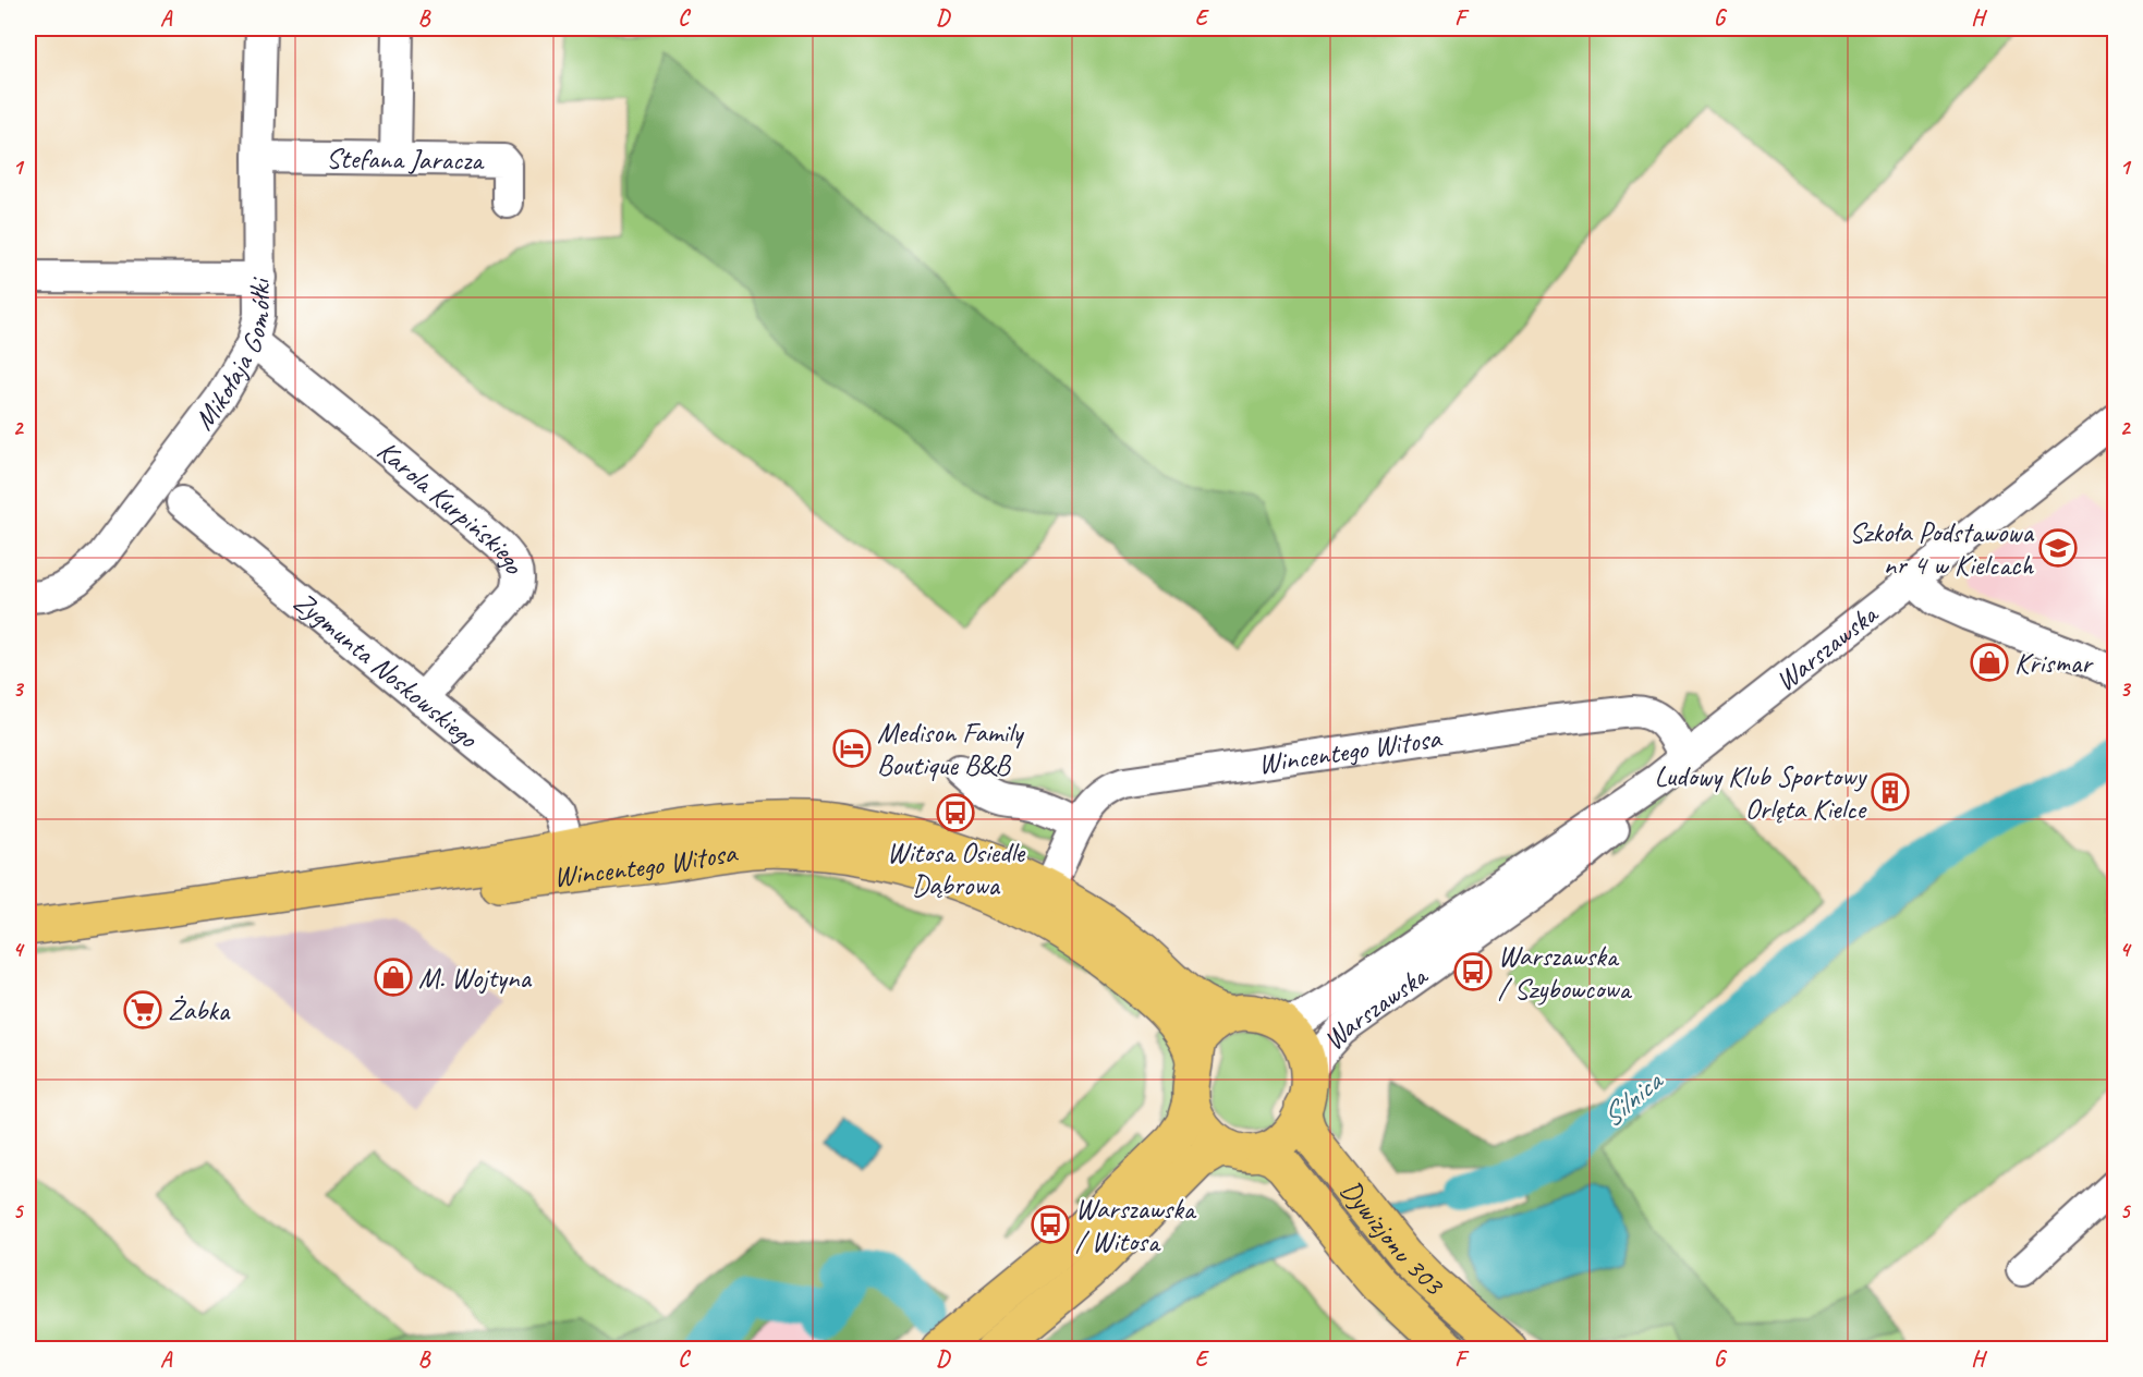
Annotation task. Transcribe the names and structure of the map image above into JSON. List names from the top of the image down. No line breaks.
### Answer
{"streets":{"main road":["Wincentego Witosa","Dywizjonu 303"],"street":["Stefana Jaracza","Mikołaja Gomółki","Karola Kurpińskiego","Warszawska","Zygmunta Noskowskiego"]},"crossings":[["Stefana Jaracza","Mikołaja Gomółki"],["Mikołaja Gomółki","Karola Kurpińskiego"],["Karola Kurpińskiego","Zygmunta Noskowskiego"],["Warszawska","Wincentego Witosa"],["Warszawska","Dywizjonu 303"],["Zygmunta Noskowskiego","Wincentego Witosa"],["Wincentego Witosa","Dywizjonu 303"]],"water":["Silnica"],"places":{"school or university":["Szkoła Podstawowa nr 4 w Kielcach"],"shop":["Krismar","M. Wojtyna"],"hotel":["Medison Family Boutique B&B"],"building":["Ludowy Klub Sportowy Orlęta Kielce"],"bus stop":["Witosa Osiedle Dąbrowa","Warszawska / Szybowcowa","Warszawska / Witosa"],"supermarket":["Żabka"]},"grid":{"columns":["A","B","C","D","E","F","G","H"],"rows":["1","2","3","4","5"]}}
